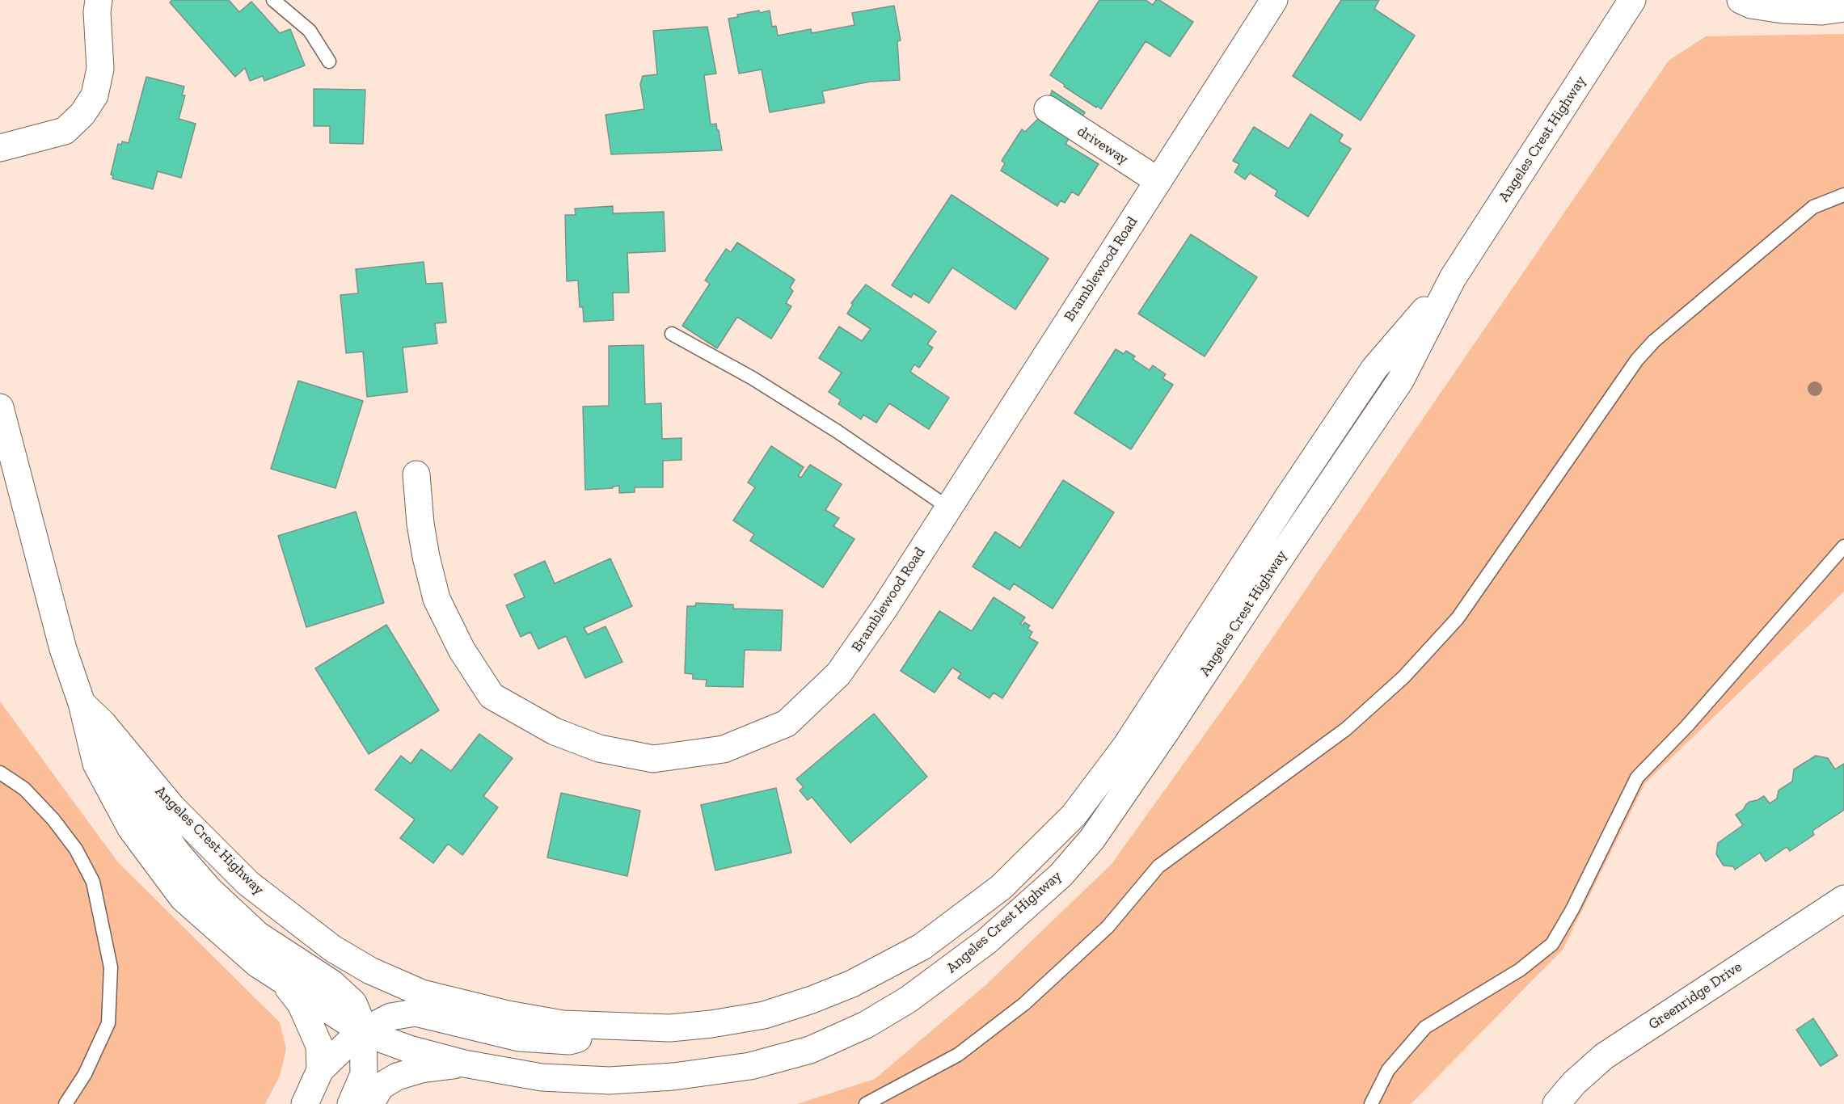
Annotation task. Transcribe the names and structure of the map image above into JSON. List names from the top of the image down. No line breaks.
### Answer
{"streets":{"main road":["Angeles Crest Highway","driveway","Bramblewood Road","Greenridge Drive"]},"crossings":[["driveway","Bramblewood Road"]]}
